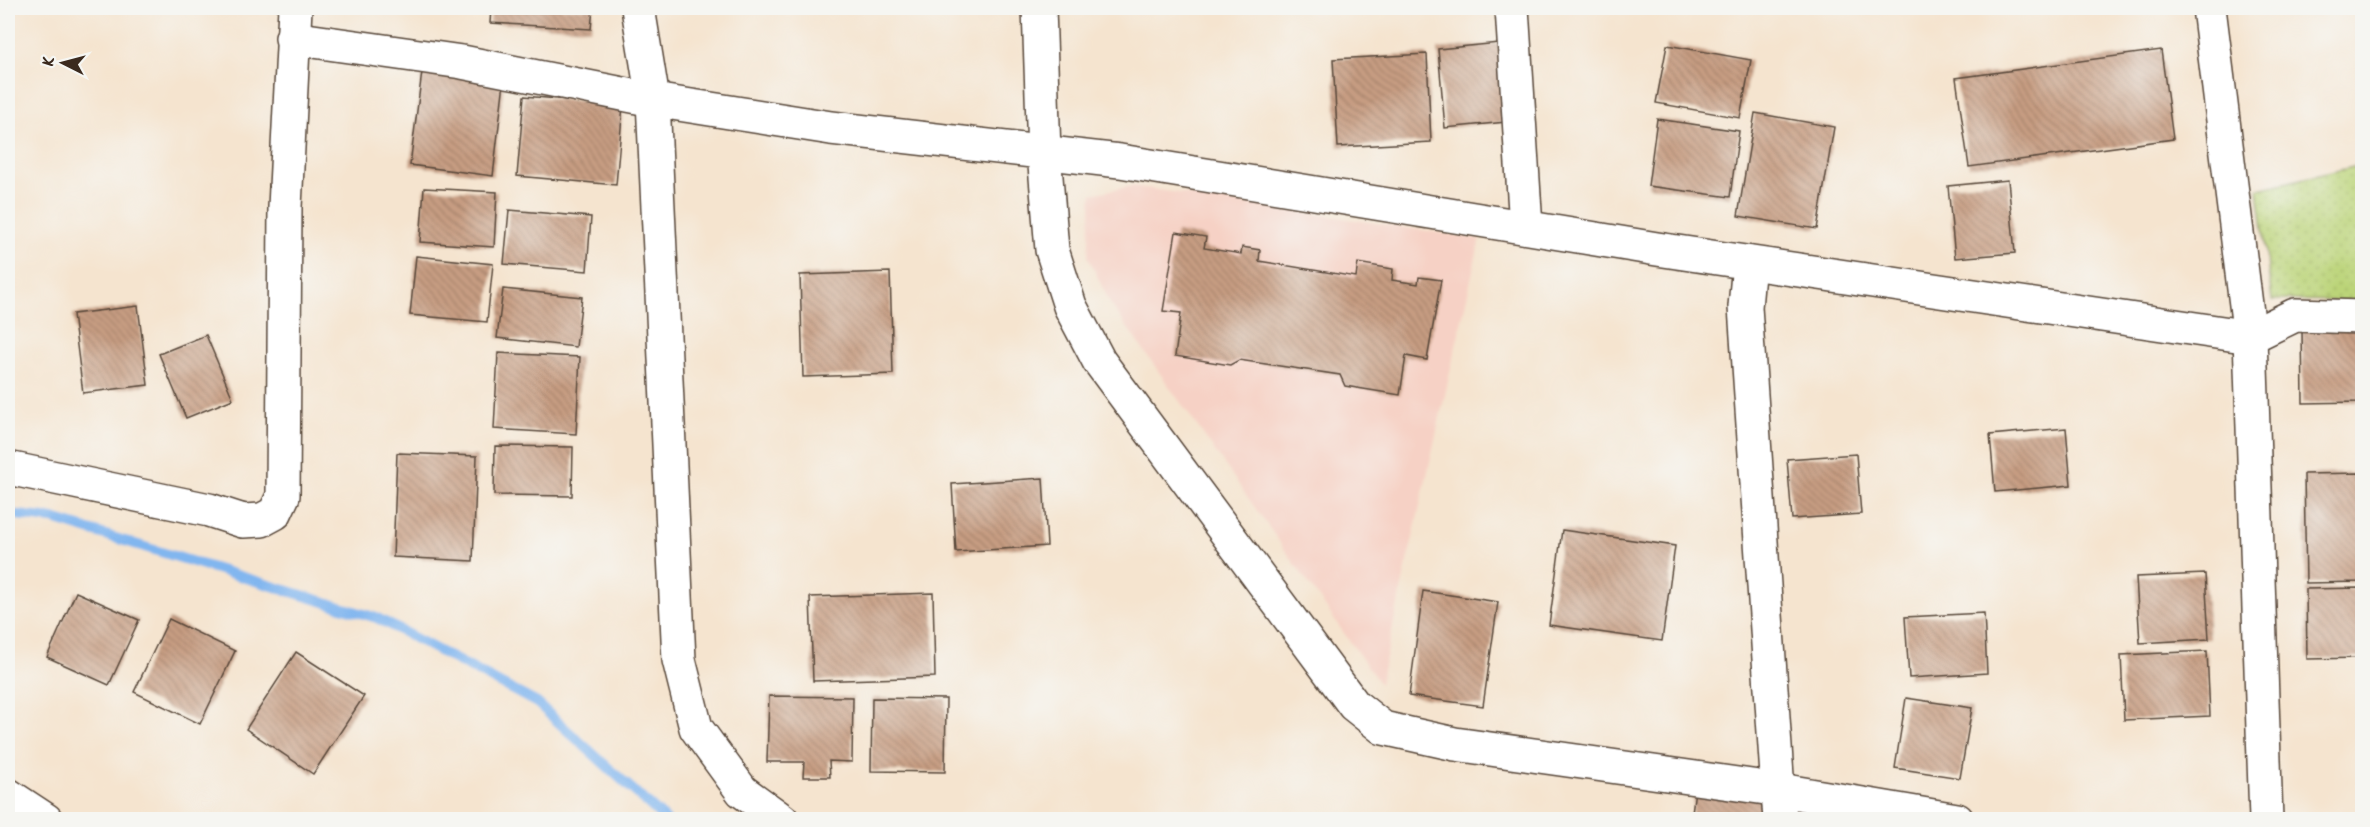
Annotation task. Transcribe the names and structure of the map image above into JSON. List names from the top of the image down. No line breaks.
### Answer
{"north":"left"}
